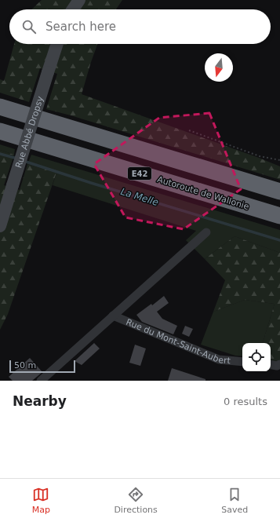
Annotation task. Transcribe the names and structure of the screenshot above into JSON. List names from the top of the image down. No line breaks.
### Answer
{"streets":{"highway":["E42","Autoroute de Wallonie"],"street":["Rue Abbé Dropsy","Rue du Mont-Saint-Aubert"]},"water":["La Melle"],"scale_bar":"50 m","north":"bottom","page":{"search":"Search here","scale":"50 m","heading":["Nearby","0 results"],"nav":["Map","Directions","Saved"]}}
